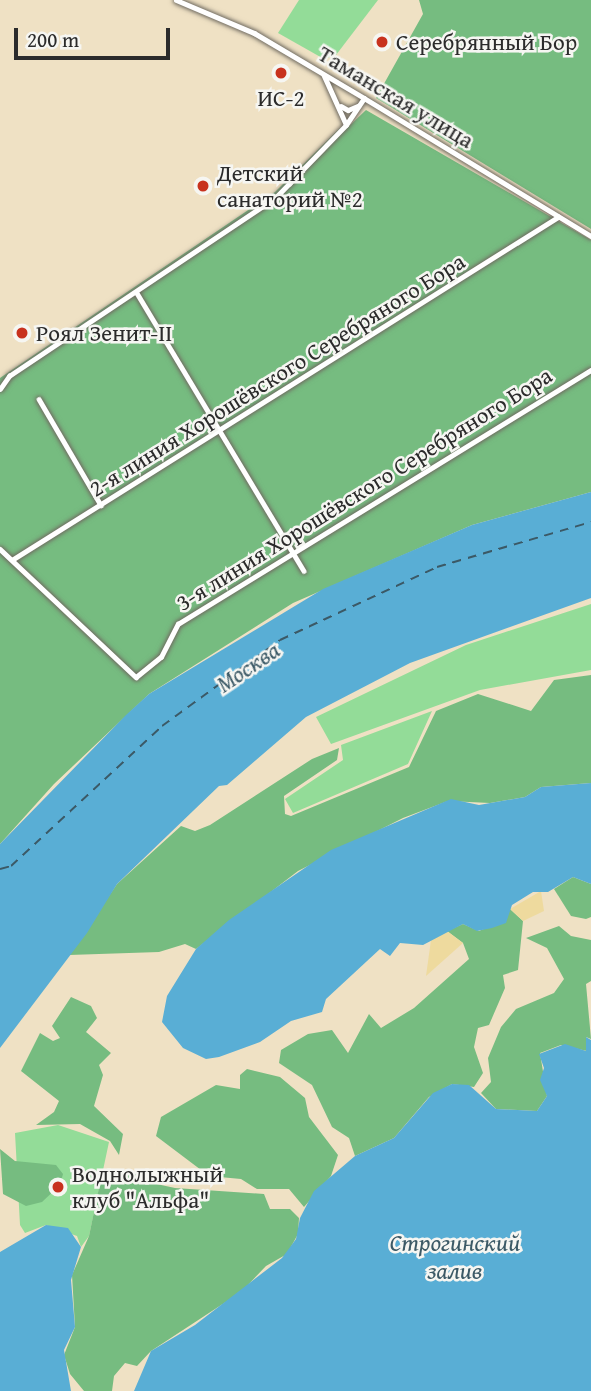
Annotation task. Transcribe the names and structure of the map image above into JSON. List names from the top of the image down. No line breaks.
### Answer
{"streets":{"street":["Таманская улица","2-я линия Хорошёвского Серебряного Бора","3-я линия Хорошёвского Серебряного Бора"]},"crossings":[["Таманская улица","2-я линия Хорошёвского Серебряного Бора"],["2-я линия Хорошёвского Серебряного Бора","3-я линия Хорошёвского Серебряного Бора"]],"water":["Москва","Строгинский залив"],"places":["Серебрянный Бор","ИС-2","Детский санаторий №2","Роял Зенит-II","Воднолыжный клуб \"Альфа\""],"scale_bar":"200 m"}
